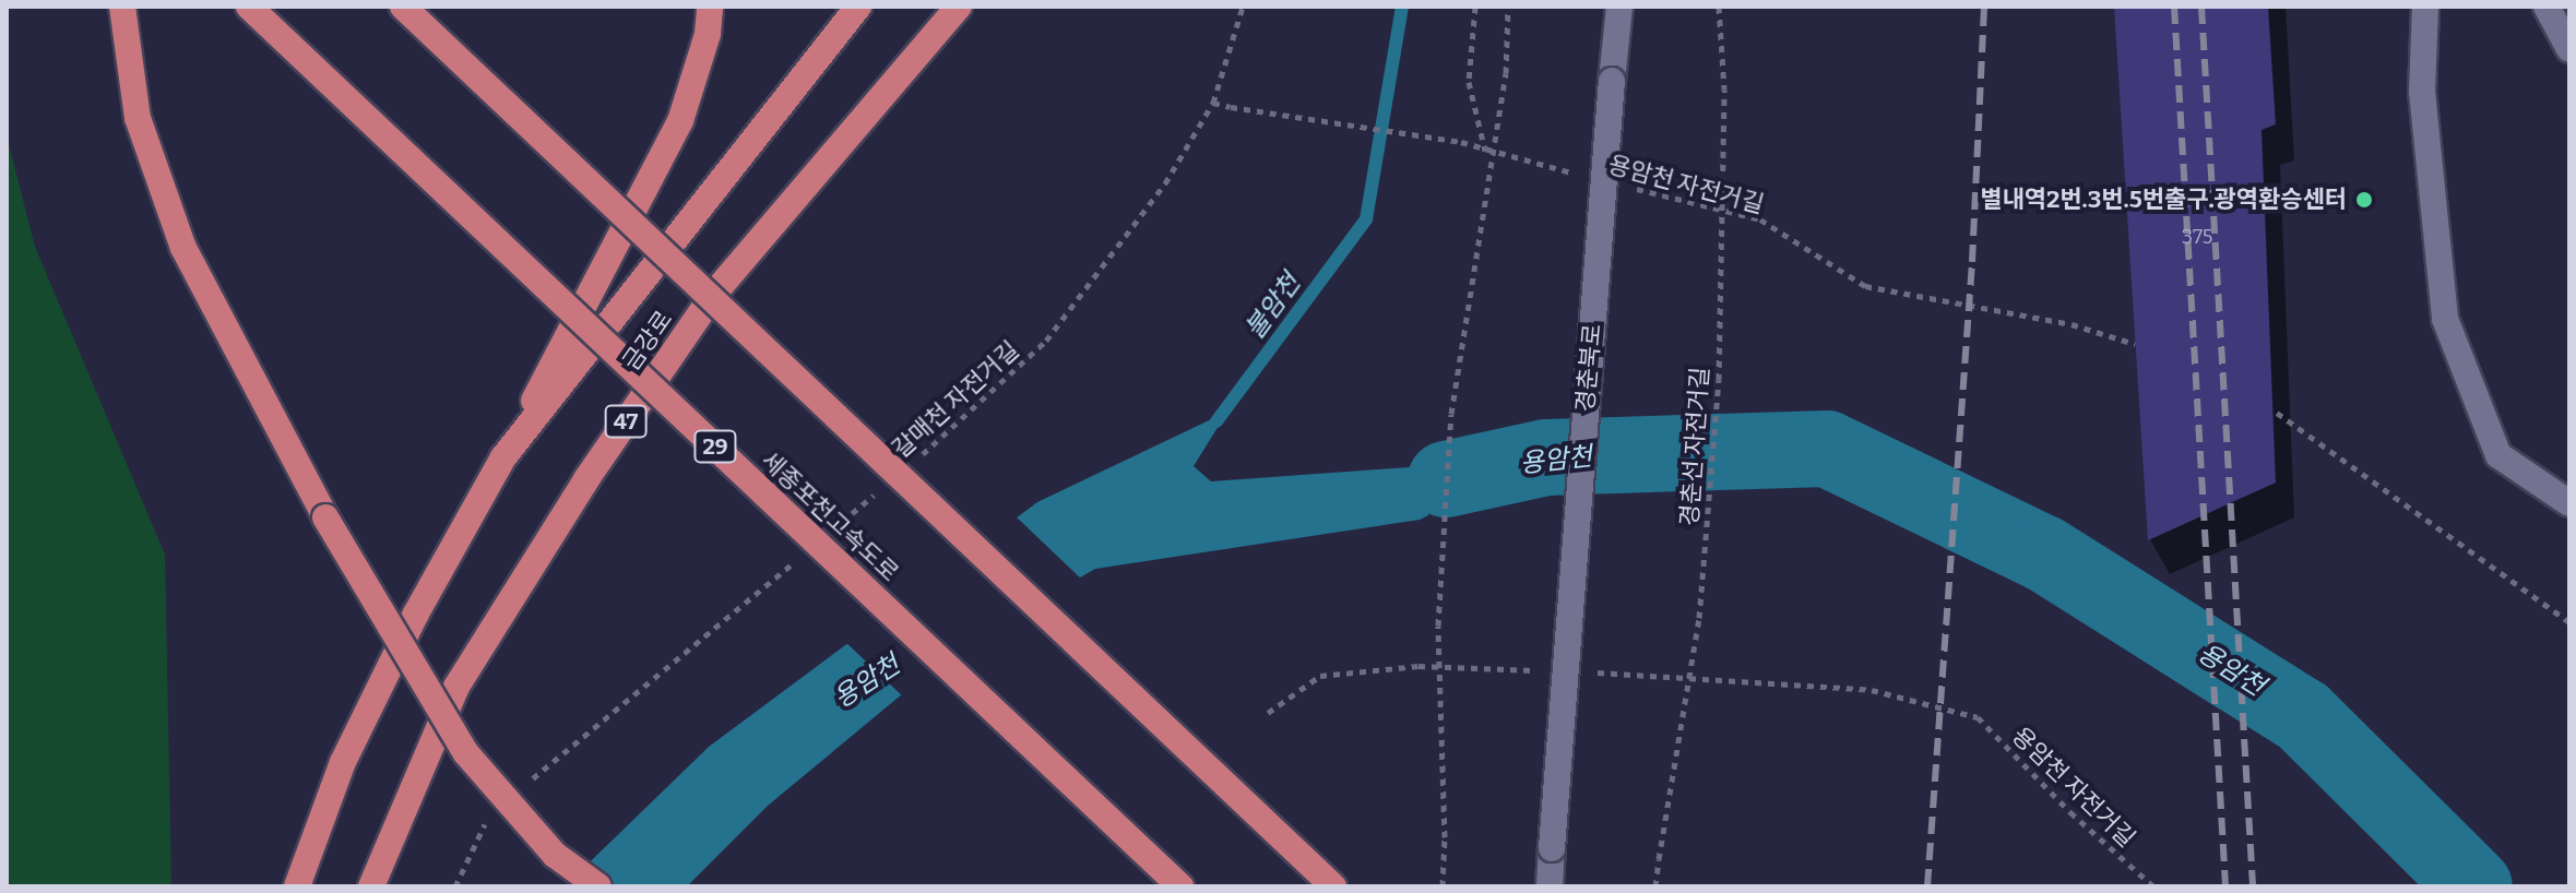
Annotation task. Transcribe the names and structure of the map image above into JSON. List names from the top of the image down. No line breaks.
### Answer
{"streets":{"highway":["금강로","47","29","세종포천고속도로"],"street":["경춘북로"],"path":["용암천 자전거길","갈매천 자전거길","경춘선 자전거길"]},"crossings":[["용암천 자전거길","갈매천 자전거길"]],"water":["불암천","용암천"],"places":["별내역2번.3번.5번출구.광역환승센터"],"house_numbers":["375"]}
